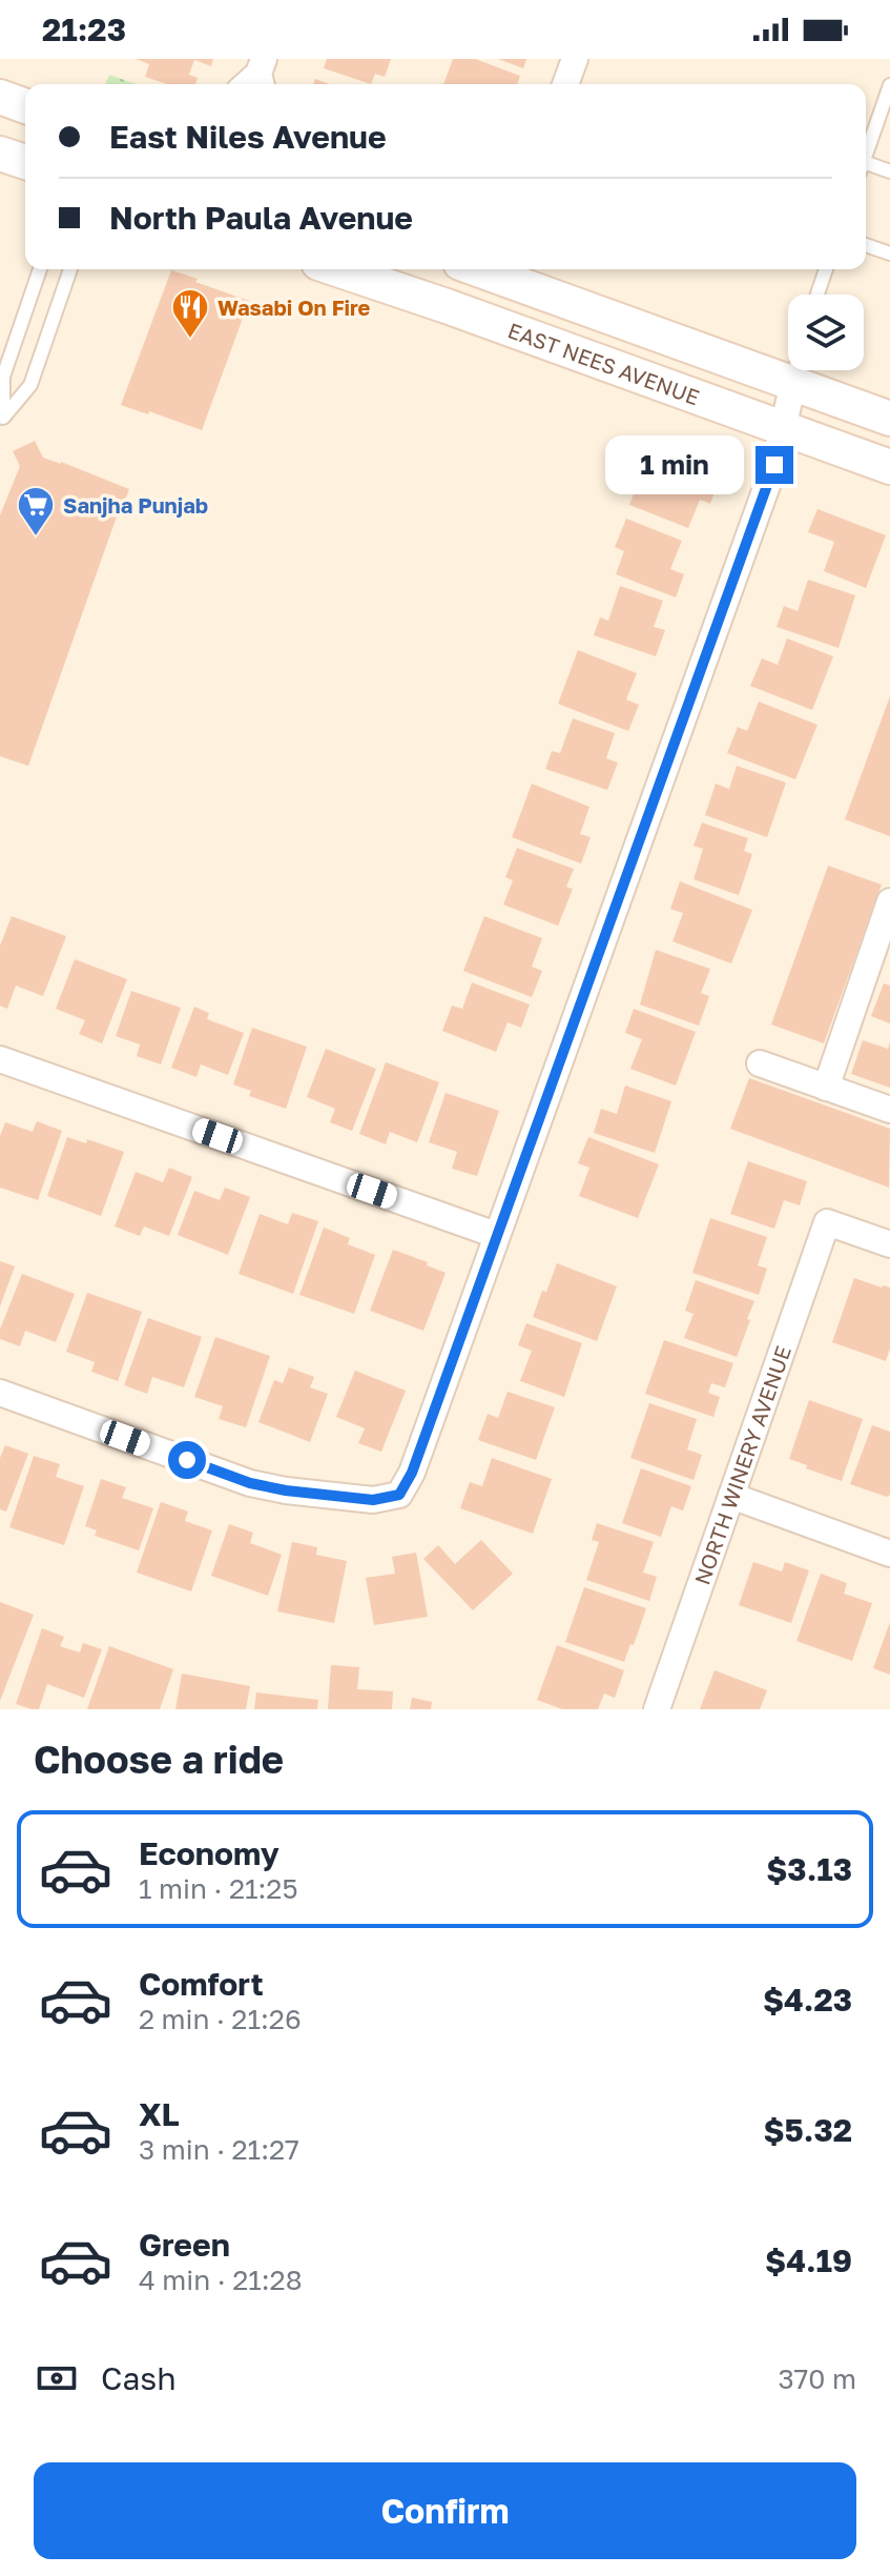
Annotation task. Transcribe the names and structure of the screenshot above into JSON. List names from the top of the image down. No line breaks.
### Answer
{"streets":{"main road":["EAST NEES AVENUE"],"street":["NORTH WINERY AVENUE"]},"places":{"restaurant":["Wasabi On Fire"],"supermarket":["Sanjha Punjab"]},"page":{"status":"21:23","banner":["East Niles Avenue","North Paula Avenue"],"bubble":"1 min","heading":"Choose a ride","list":[{"name":"Economy","note":"1 min · 21:25","value":"$3.13"},{"name":"Comfort","note":"2 min · 21:26","value":"$4.23"},{"name":"XL","note":"3 min · 21:27","value":"$5.32"},{"name":"Green","note":"4 min · 21:28","value":"$4.19"}],"pay":["Cash","370 m"],"buttons":"Confirm"}}
